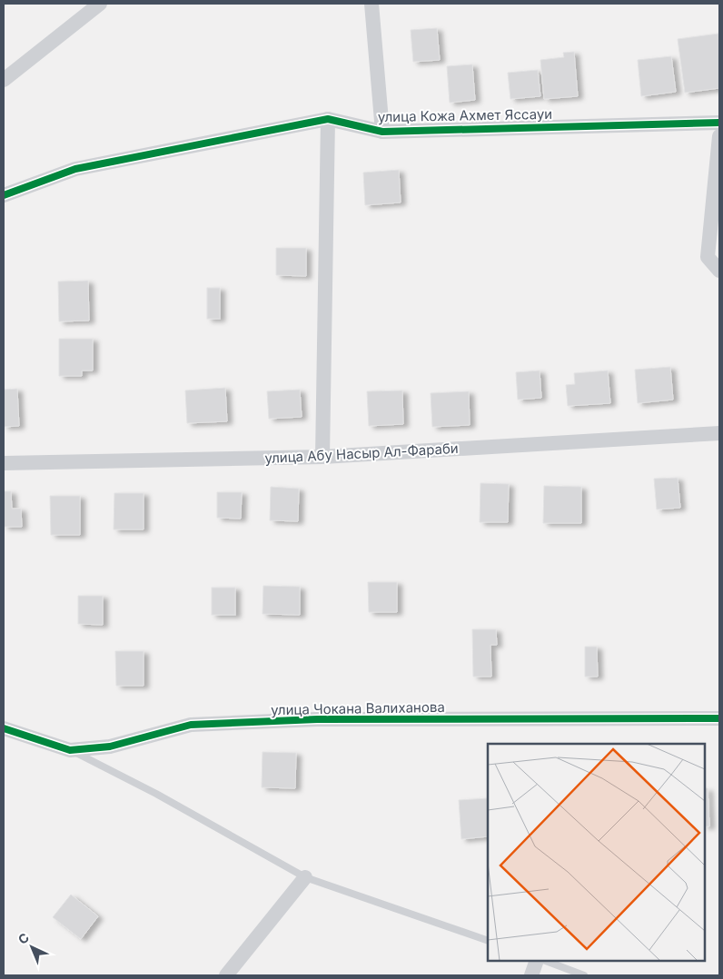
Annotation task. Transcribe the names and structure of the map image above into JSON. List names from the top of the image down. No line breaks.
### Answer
{"streets":{"street":["улица Кожа Ахмет Яссауи","улица Абу Насыр Ал-Фараби","улица Чокана Валиханова"]},"north":"top left"}
